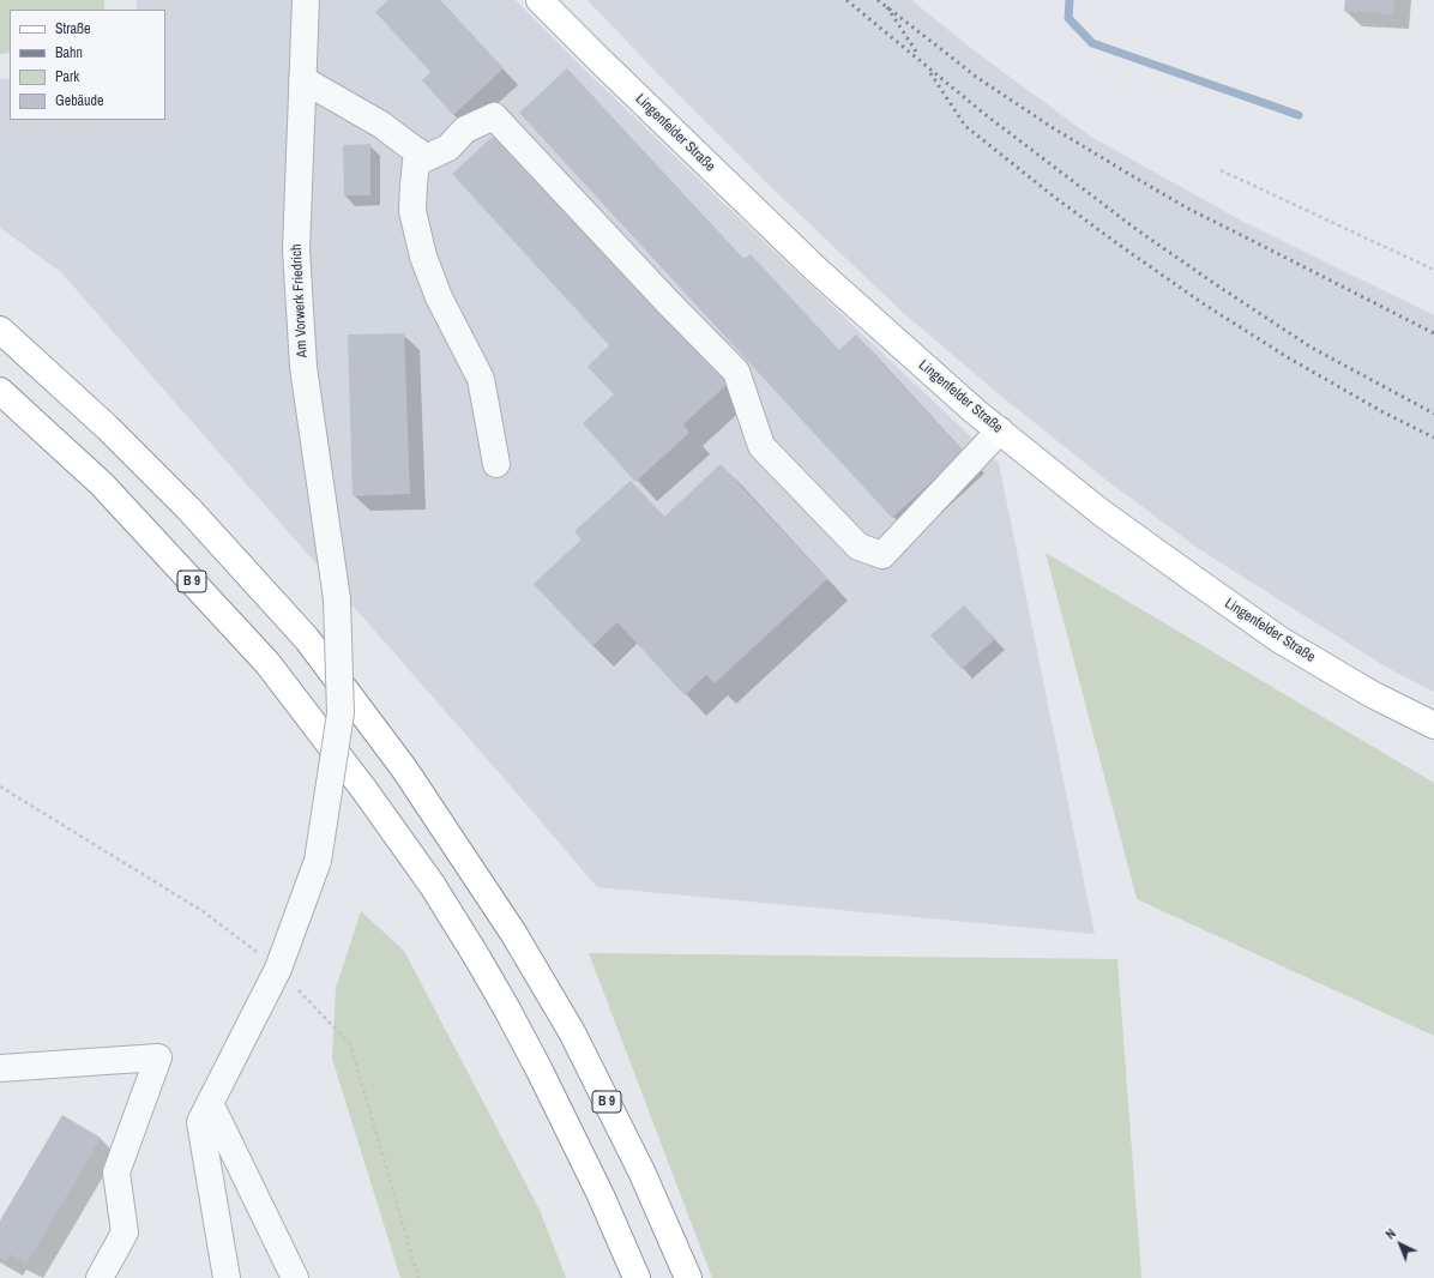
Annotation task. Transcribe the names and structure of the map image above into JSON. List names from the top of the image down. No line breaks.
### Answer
{"streets":{"main road":["Lingenfelder Straße","B 9"],"street":["Am Vorwerk Friedrich"]},"legend":["Straße","Bahn","Park","Gebäude"],"north":"top left"}
